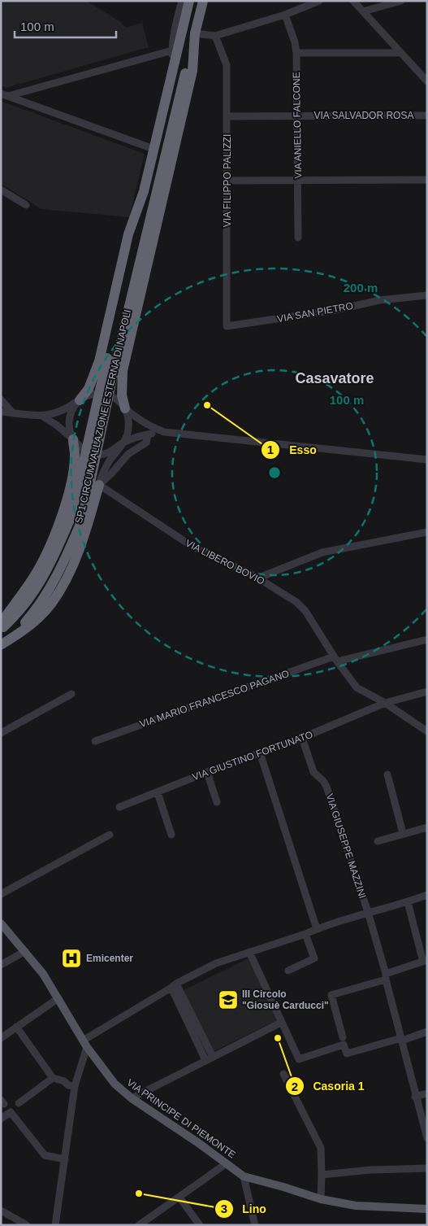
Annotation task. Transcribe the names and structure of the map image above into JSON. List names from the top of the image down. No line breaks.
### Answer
{"streets":{"highway":["SP1 CIRCUMVALLAZIONE ESTERNA DI NAPOLI"],"main road":["VIA PRINCIPE DI PIEMONTE"],"street":["VIA SALVADOR ROSA","VIA ANIELLO FALCONE","VIA FILIPPO PALIZZI","VIA SAN PIETRO","VIA LIBERO BOVIO","VIA MARIO FRANCESCO PAGANO","VIA GIUSTINO FORTUNATO","VIA GIUSEPPE MAZZINI"]},"crossings":[["VIA SALVADOR ROSA","VIA ANIELLO FALCONE"],["VIA SALVADOR ROSA","VIA FILIPPO PALIZZI"],["VIA FILIPPO PALIZZI","VIA SAN PIETRO"],["VIA LIBERO BOVIO","VIA MARIO FRANCESCO PAGANO"],["VIA LIBERO BOVIO","VIA GIUSTINO FORTUNATO"],["VIA GIUSTINO FORTUNATO","VIA GIUSEPPE MAZZINI"]],"districts":["Casavatore"],"places":{"other":["Esso","Casoria 1","Lino"],"hospital":["Emicenter"],"school or university":["III Circolo \"Giosuè Carducci\""]},"scale_bar":"100 m","rings":["200 m","100 m"]}
